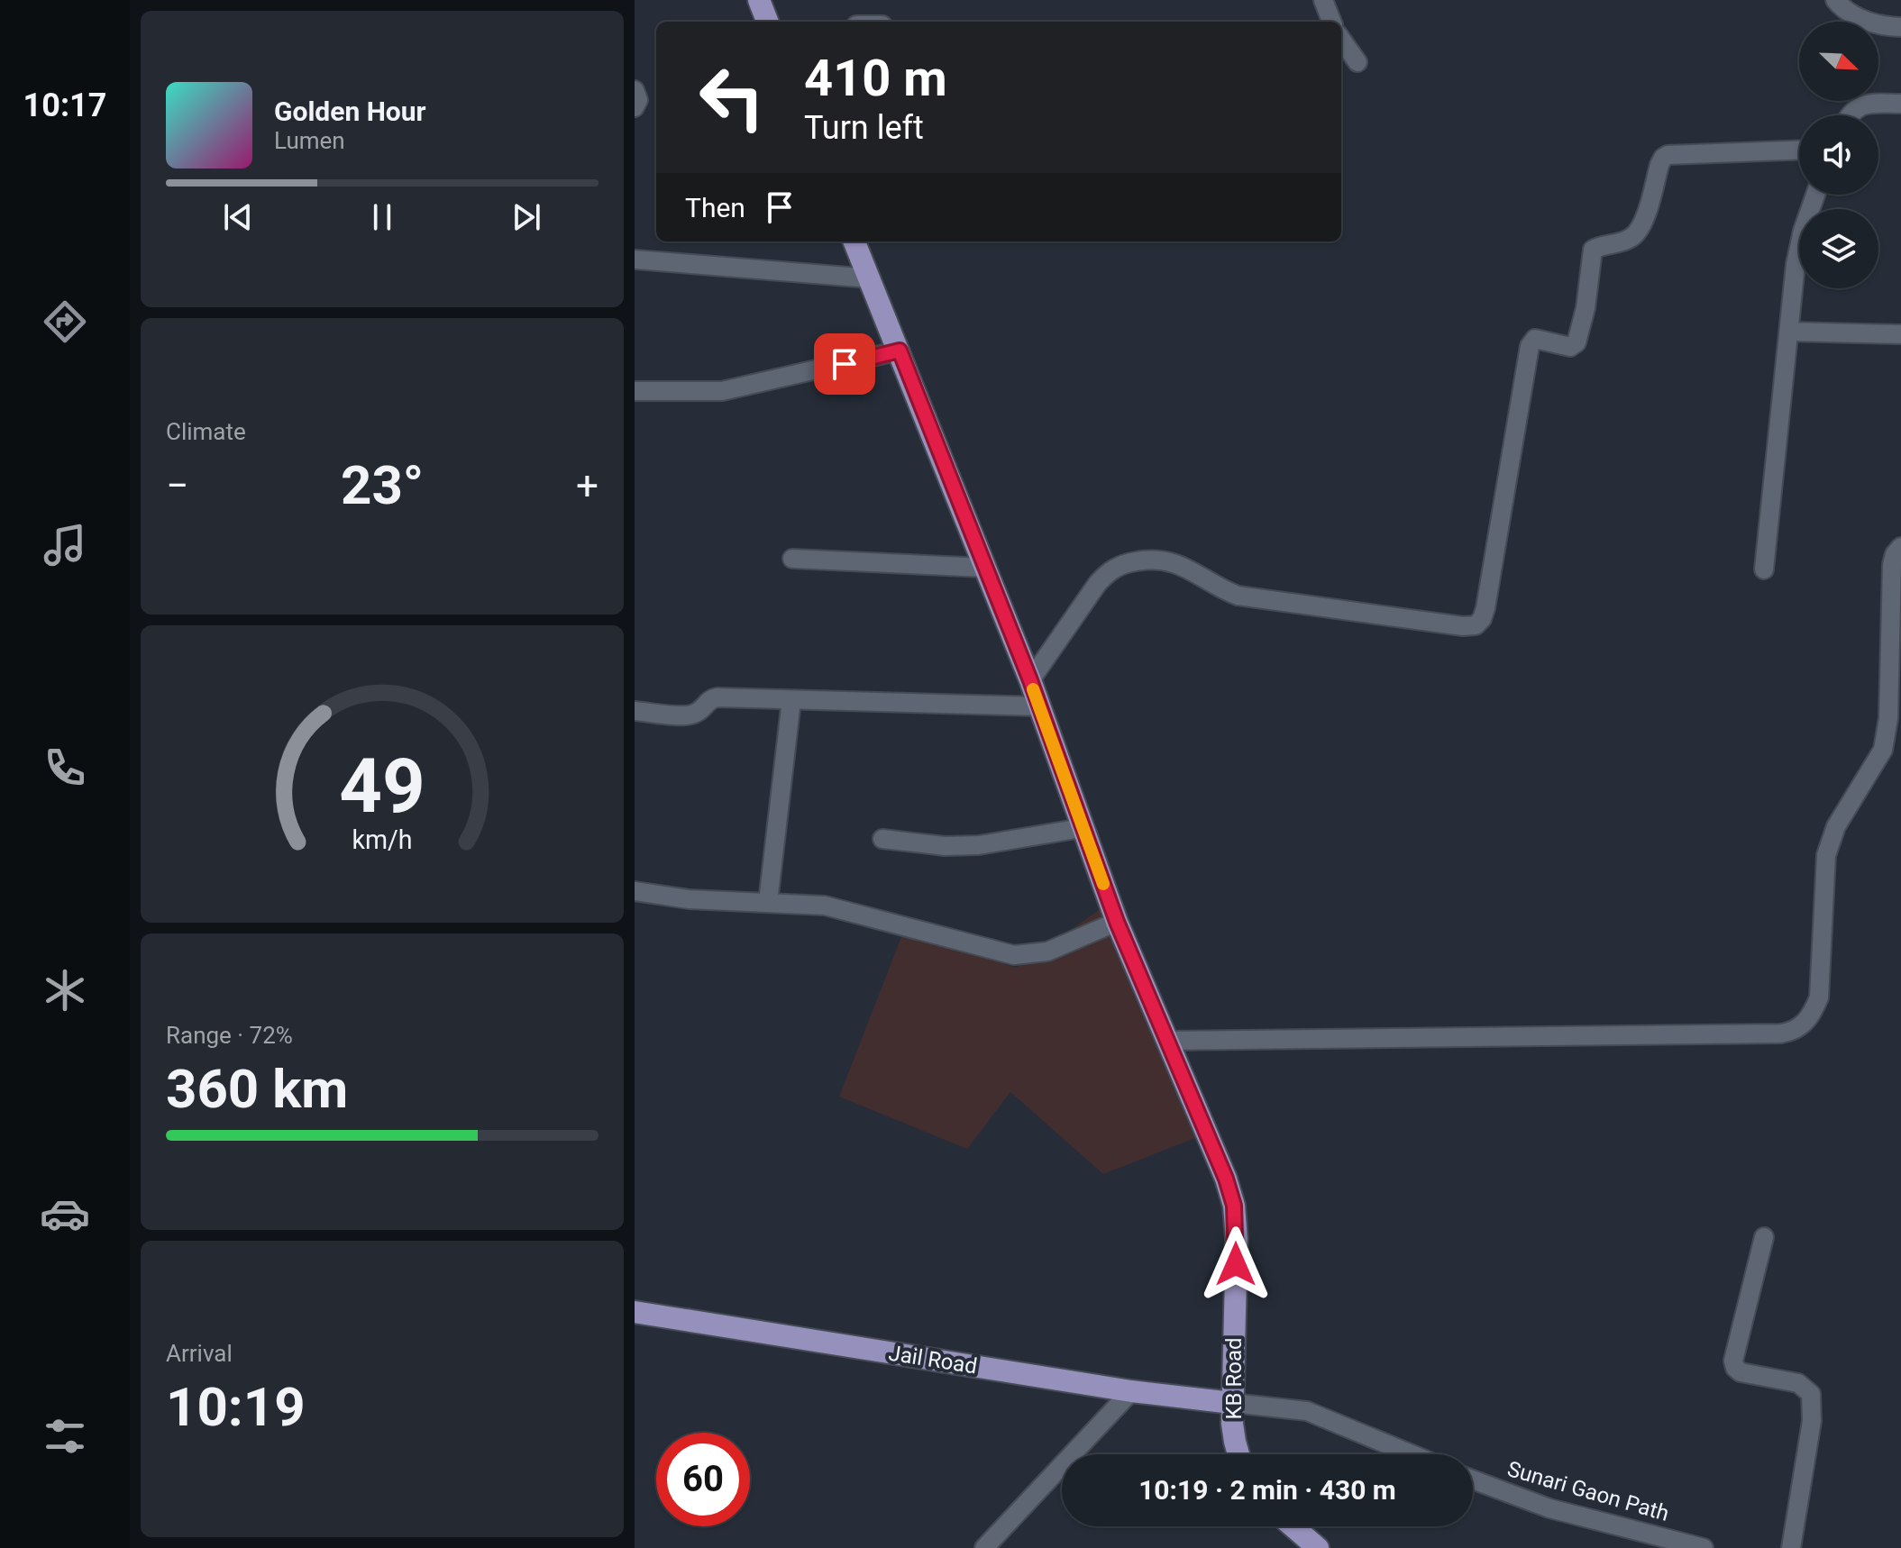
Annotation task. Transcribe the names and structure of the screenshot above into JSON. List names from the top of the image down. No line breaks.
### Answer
{"streets":{"main road":["Jail Road","KB Road"],"street":["Sunari Gaon Path"]},"crossings":[["Jail Road","KB Road"]],"north":"bottom right","page":{"tabs":"10:17","turn":["410 m","Turn left"],"song":["Golden Hour","Lumen"],"then":"Then","tile":["Climate",["Range · 72%","360 km"],["Arrival","10:19"]],"heat":["−","23°","+"],"limit":"60","trip":"10:19 · 2 min · 430 m","gauge":["49","km/h"]}}
